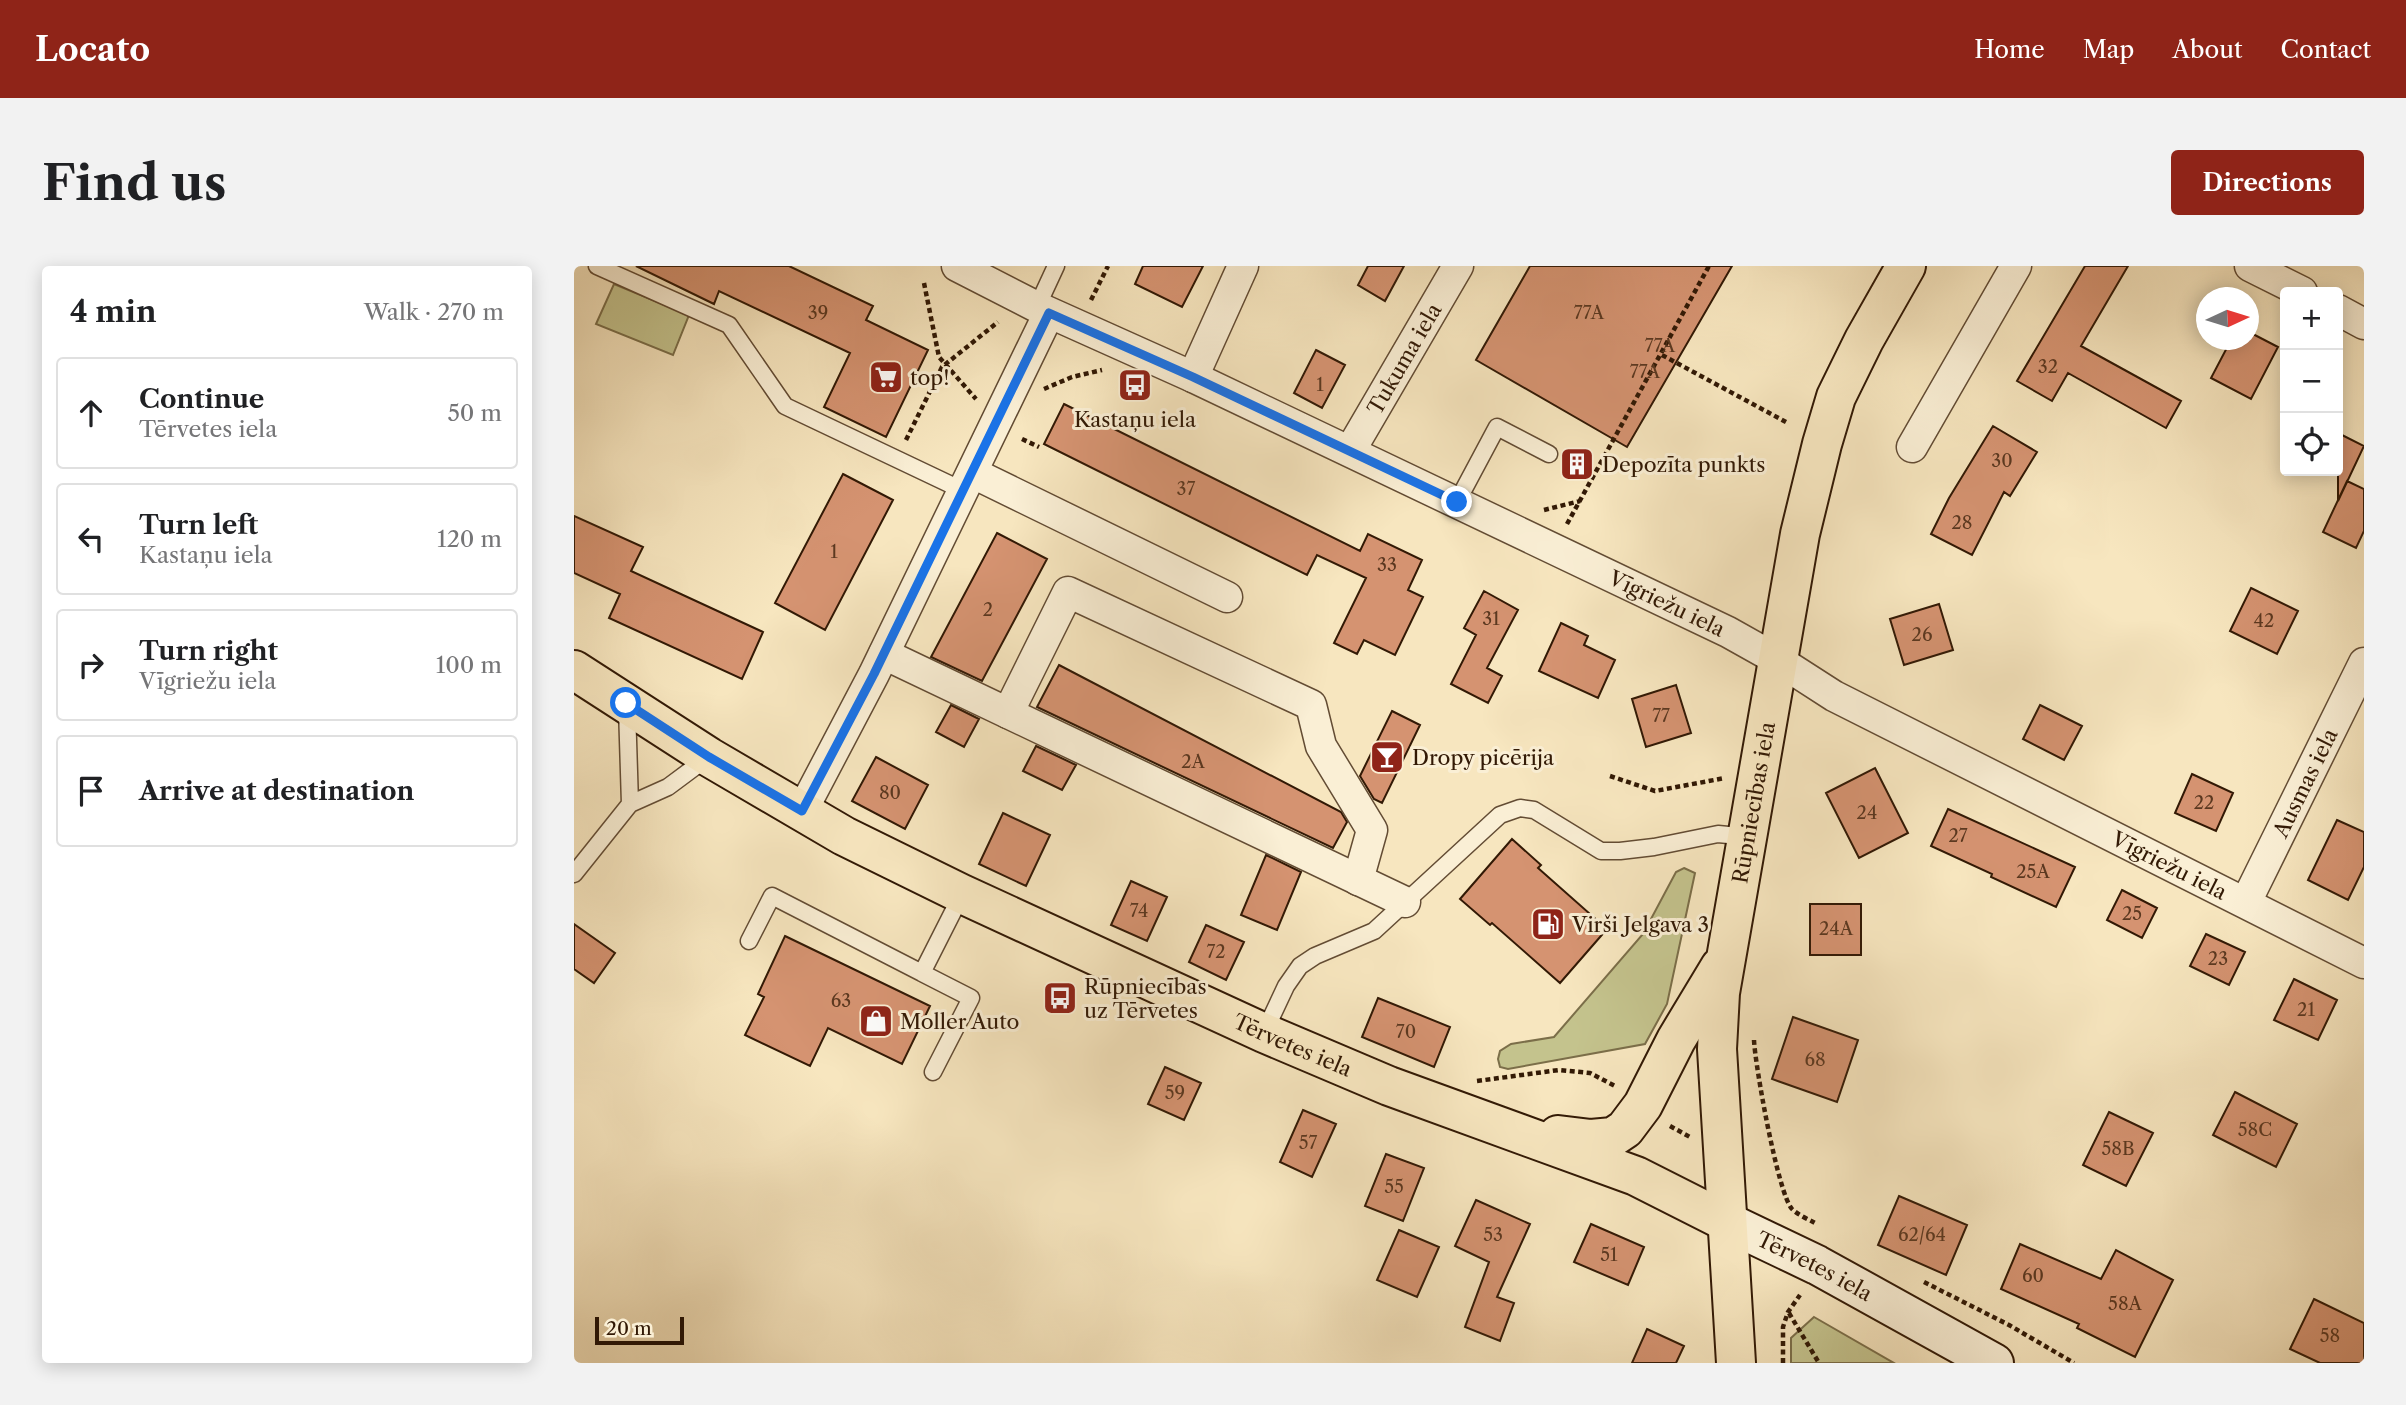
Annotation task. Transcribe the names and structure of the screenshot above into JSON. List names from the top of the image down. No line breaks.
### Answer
{"streets":{"main road":["Rūpniecības iela","Tērvetes iela"],"street":["Tukuma iela","Vīgriežu iela","Ausmas iela"]},"crossings":[["Tukuma iela","Vīgriežu iela"],["Vīgriežu iela","Ausmas iela"],["Vīgriežu iela","Rūpniecības iela"],["Rūpniecības iela","Tērvetes iela"]],"places":{"supermarket":["top!"],"bus stop":["Kastaņu iela","Rūpniecības uz Tērvetes"],"building":["Depozīta punkts"],"bar":["Dropy picērija"],"fuel station":["Virši Jelgava 3"],"shop":["Moller Auto"]},"house_numbers":["39","77A","77A","32","77A","1","30","37","28","1","33","2","31","42","26","77","2A","80","22","24","27","25A","74","25","24A","72","23","63","21","70","68","59","58C","57","58B","55","53","62/64","51","60","58A","58"],"scale_bar":"20 m","north":"right","page":{"header":"Locato","nav":["Home","Map","About","Contact"],"buttons":"Directions","title":"Find us","heading":["4 min","Walk · 270 m"],"map_buttons":["+","−"],"list":[["Continue","Tērvetes iela","50 m"],["Turn left","Kastaņu iela","120 m"],["Turn right","Vīgriežu iela","100 m"],"Arrive at destination"],"scale":"20 m"}}
